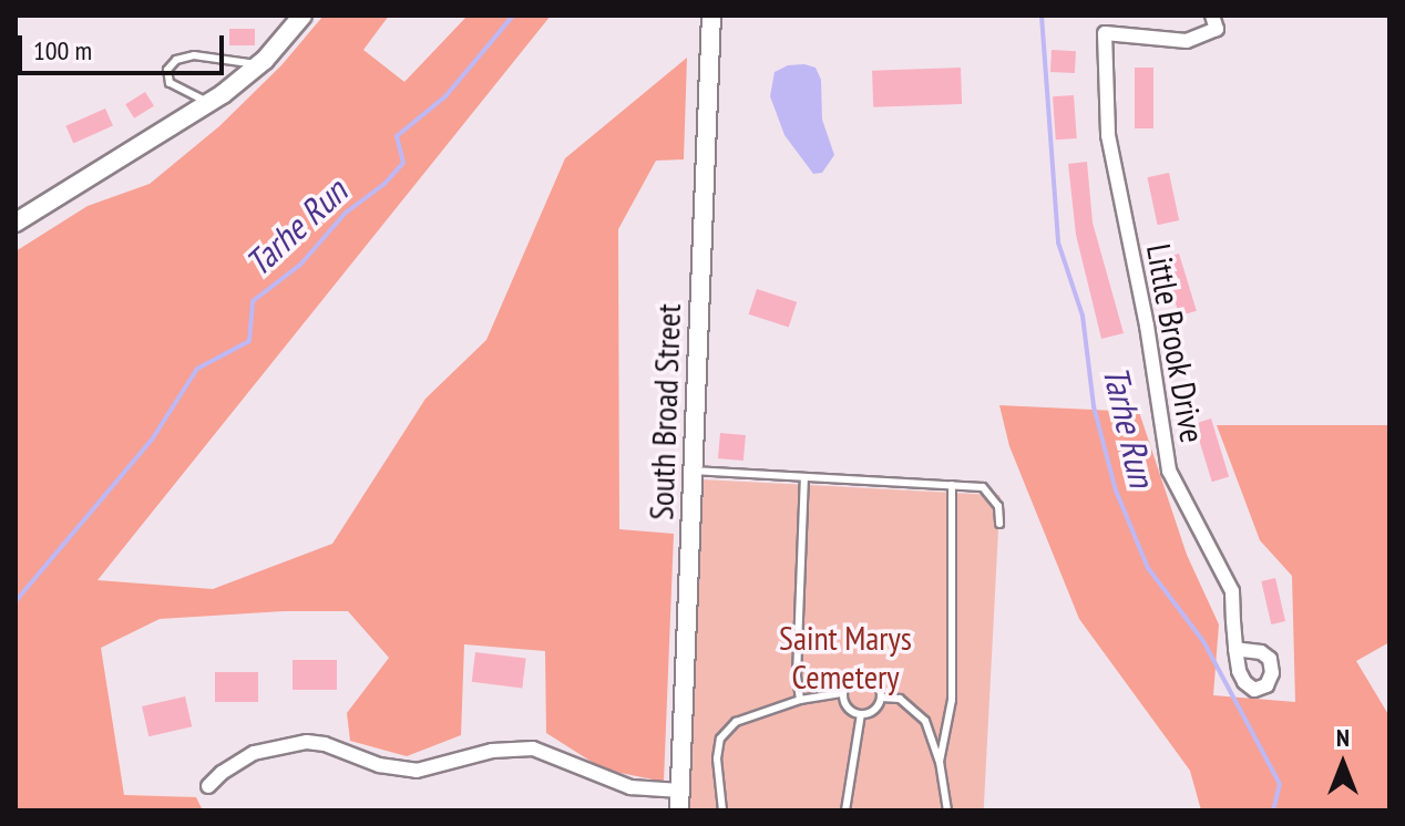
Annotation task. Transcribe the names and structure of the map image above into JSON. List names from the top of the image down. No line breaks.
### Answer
{"streets":{"street":["Little Brook Drive","South Broad Street"]},"water":["Tarhe Run"],"parks":["Saint Marys Cemetery"],"scale_bar":"100 m","north":"top"}
